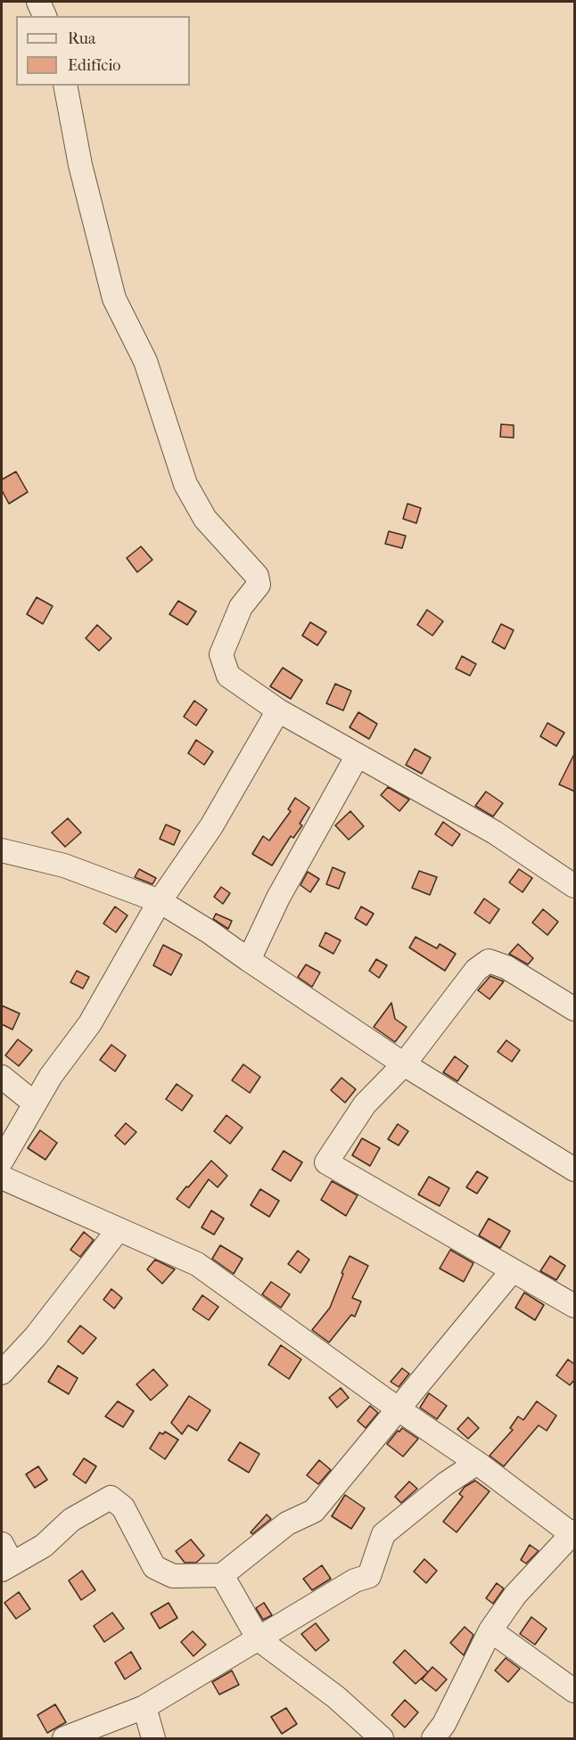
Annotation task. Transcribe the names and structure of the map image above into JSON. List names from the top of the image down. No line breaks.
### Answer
{"legend":["Rua","Edifício"]}
